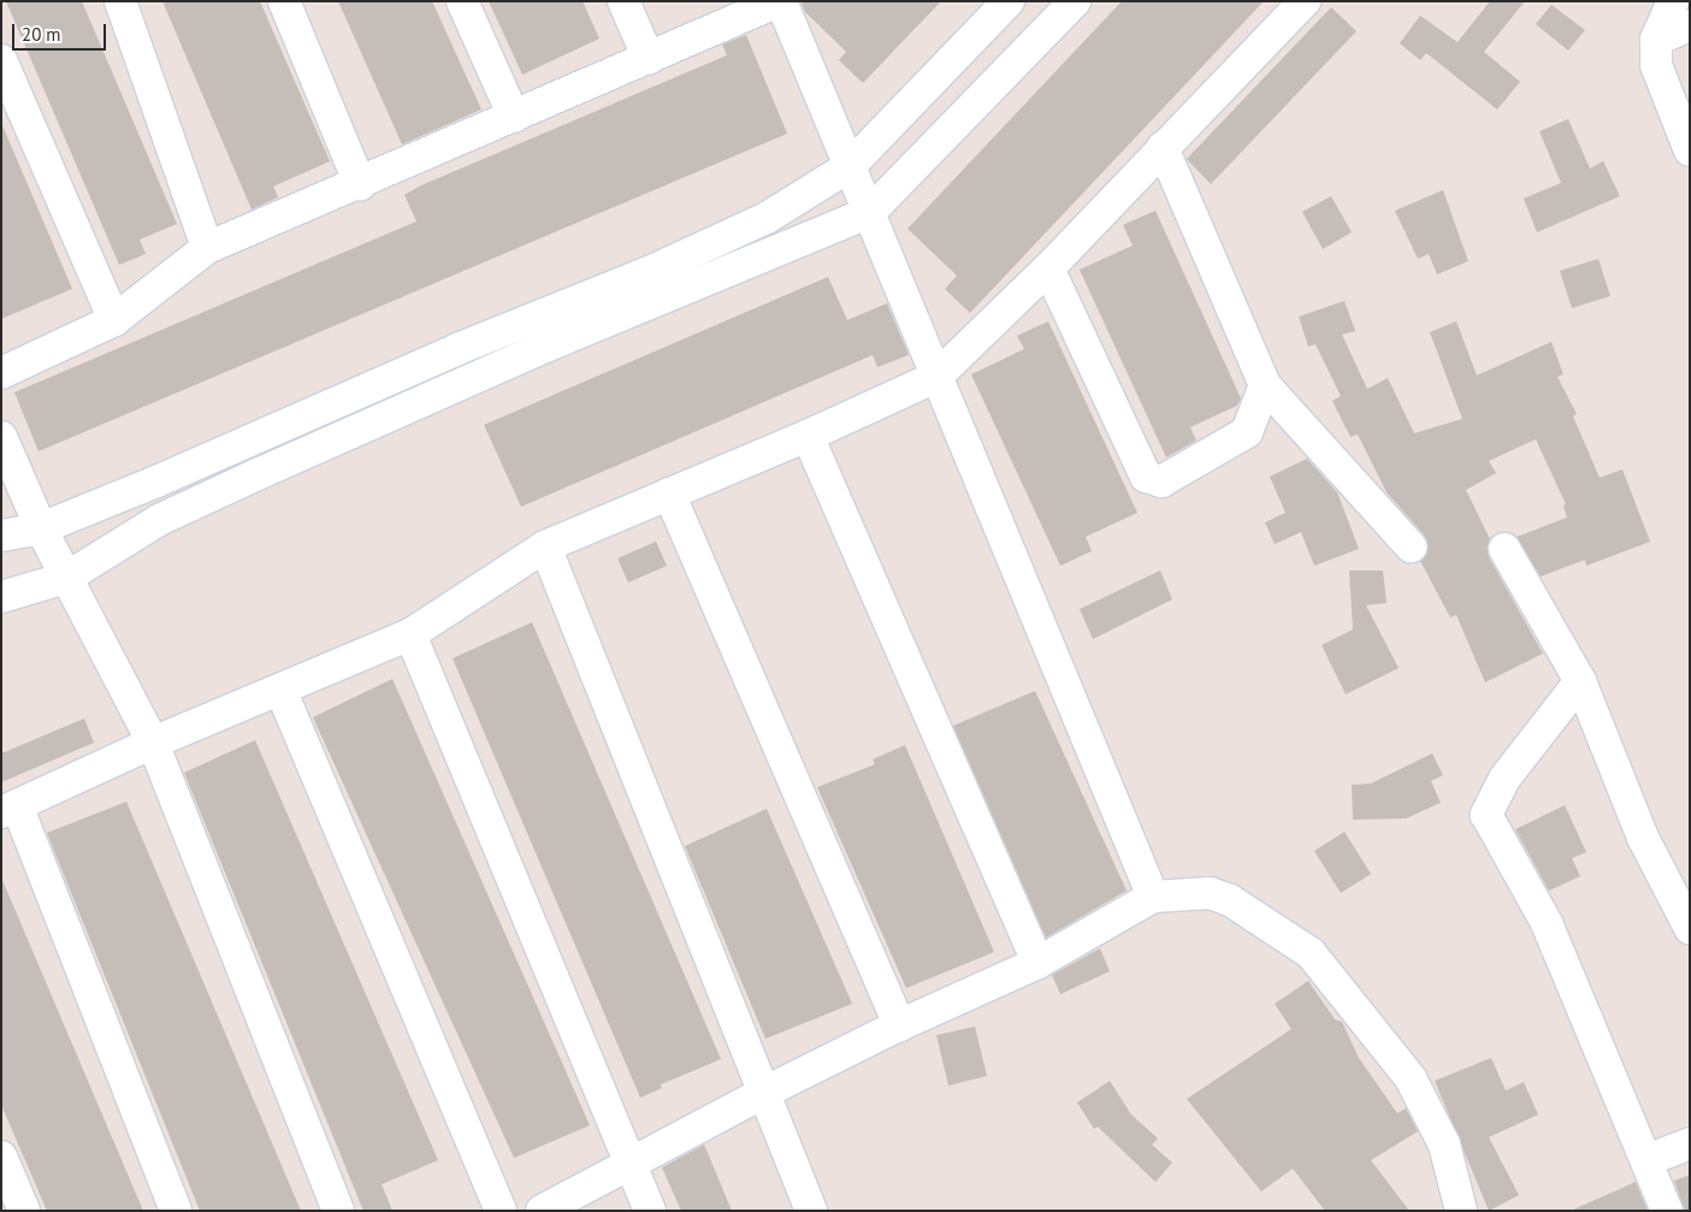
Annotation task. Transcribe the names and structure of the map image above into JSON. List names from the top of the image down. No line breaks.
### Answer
{"scale_bar":"20 m"}
